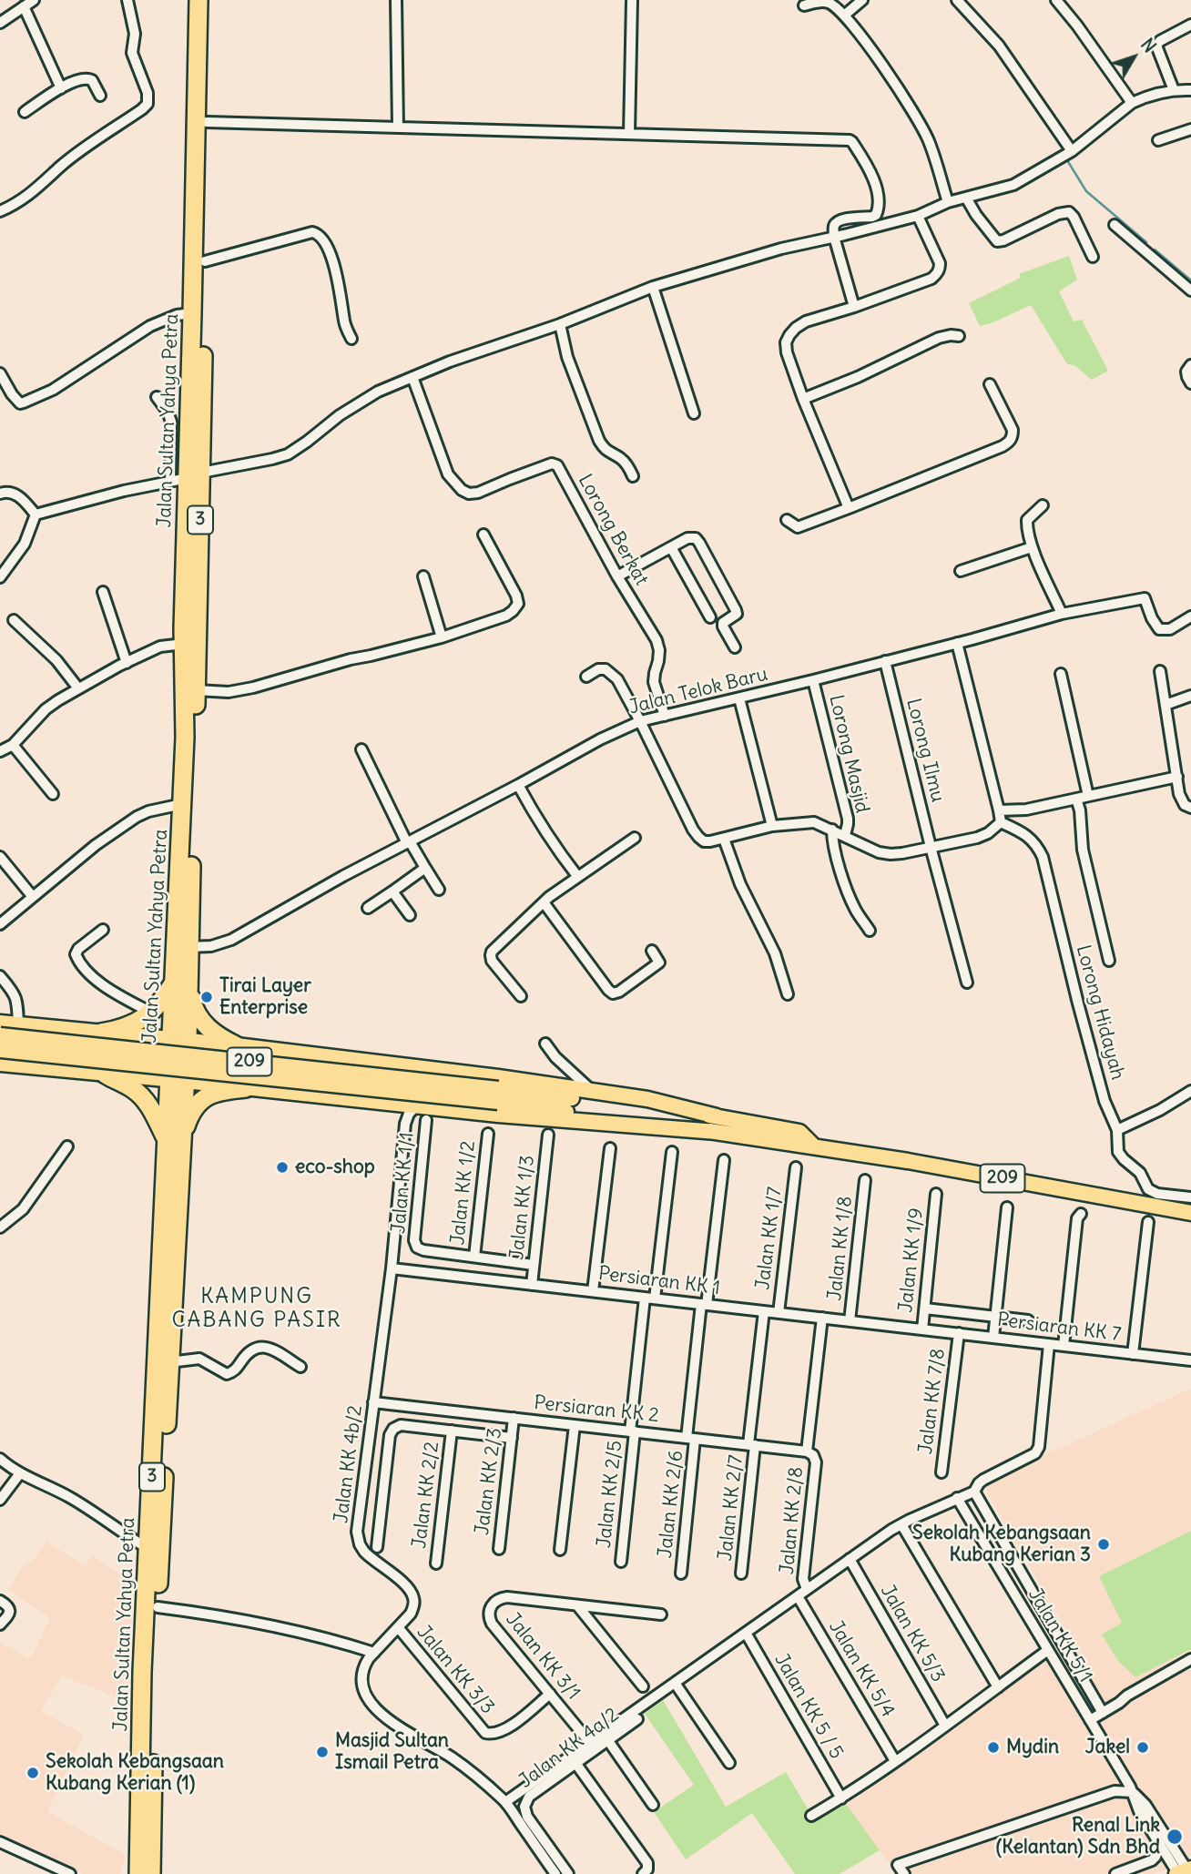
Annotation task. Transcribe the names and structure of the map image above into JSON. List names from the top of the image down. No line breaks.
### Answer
{"streets":{"highway":["Jalan Sultan Yahya Petra","3"],"main road":["209"],"street":["Lorong Berkat","Jalan Telok Baru","Lorong Ilmu","Lorong Masjid","Lorong Hidayah","Jalan KK 1/1","Jalan KK 1/2","Jalan KK 1/3","Jalan KK 1/7","Jalan KK 1/8","Jalan KK 1/9","Persiaran KK 1","Persiaran KK 7","Jalan KK 7/8","Persiaran KK 2","Jalan KK 4b/2","Jalan KK 2/3","Jalan KK 2/5","Jalan KK 2/2","Jalan KK 2/6","Jalan KK 2/7","Jalan KK 2/8","Jalan KK 5/3","Jalan KK 5/1","Jalan KK 3/1","Jalan KK 5/4","Jalan KK 3/3","Jalan KK 5 / 5","Jalan KK 4a/2"]},"crossings":[["Jalan Sultan Yahya Petra","Jalan Telok Baru"],["Lorong Berkat","Jalan Telok Baru"],["Jalan Telok Baru","Lorong Ilmu"],["Jalan Telok Baru","Lorong Masjid"],["Jalan KK 1/1","Jalan KK 1/2"],["Jalan KK 1/3","Persiaran KK 1"],["Jalan KK 1/7","Persiaran KK 1"],["Jalan KK 1/8","Persiaran KK 1"],["Jalan KK 1/9","Persiaran KK 1"],["Jalan KK 1/9","Persiaran KK 7"],["Persiaran KK 1","Persiaran KK 7"],["Persiaran KK 1","Jalan KK 4b/2"],["Persiaran KK 1","Jalan KK 2/5"],["Persiaran KK 1","Jalan KK 2/6"],["Persiaran KK 1","Jalan KK 2/7"],["Persiaran KK 1","Jalan KK 2/8"],["Persiaran KK 7","Jalan KK 7/8"],["Persiaran KK 2","Jalan KK 4b/2"],["Persiaran KK 2","Jalan KK 2/3"],["Persiaran KK 2","Jalan KK 2/5"],["Persiaran KK 2","Jalan KK 2/2"],["Persiaran KK 2","Jalan KK 2/6"],["Persiaran KK 2","Jalan KK 2/7"],["Persiaran KK 2","Jalan KK 2/8"],["Jalan KK 4b/2","Jalan KK 3/3"],["Jalan KK 3/1","Jalan KK 3/3"]],"districts":["KAMPUNG CABANG PASIR"],"places":["Tirai Layer Enterprise","eco-shop","Sekolah Kebangsaan Kubang Kerian 3","Mydin","Jakel","Masjid Sultan Ismail Petra","Sekolah Kebangsaan Kubang Kerian (1)","Renal Link (Kelantan) Sdn Bhd"],"north":"top right"}
